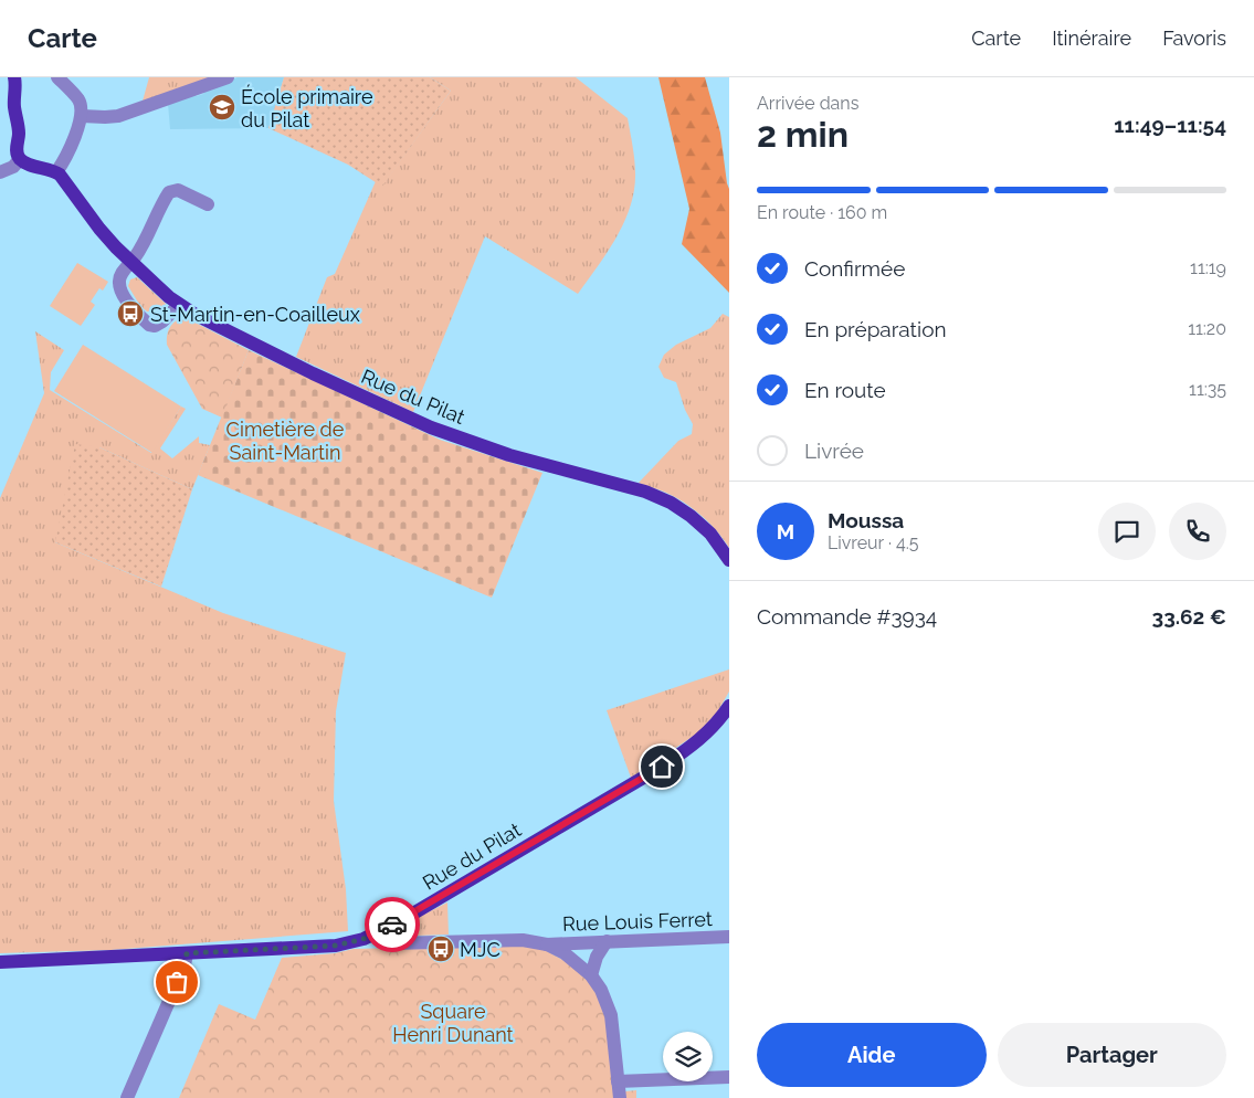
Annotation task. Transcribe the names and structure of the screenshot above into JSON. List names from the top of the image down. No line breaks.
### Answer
{"streets":{"main road":["Rue du Pilat"],"street":["Rue Louis Ferret"]},"crossings":[["Rue du Pilat","Rue Louis Ferret"]],"parks":["Cimetière de Saint-Martin","Square Henri Dunant"],"places":{"school or university":["École primaire du Pilat"],"bus stop":["St-Martin-en-Coailleux","MJC"]},"page":{"header":"Carte","nav":["Carte","Itinéraire","Favoris"],"heading":["2 min","Arrivée dans","11:49–11:54"],"panel":["Moussa","Livreur · 4.5","Commande #3934","33.62 €"],"bar":"En route · 160 m","list":[["Confirmée","11:19"],["En préparation","11:20"],["En route","11:35"],"Livrée"],"round":"M","buttons":["Aide","Partager"]}}
